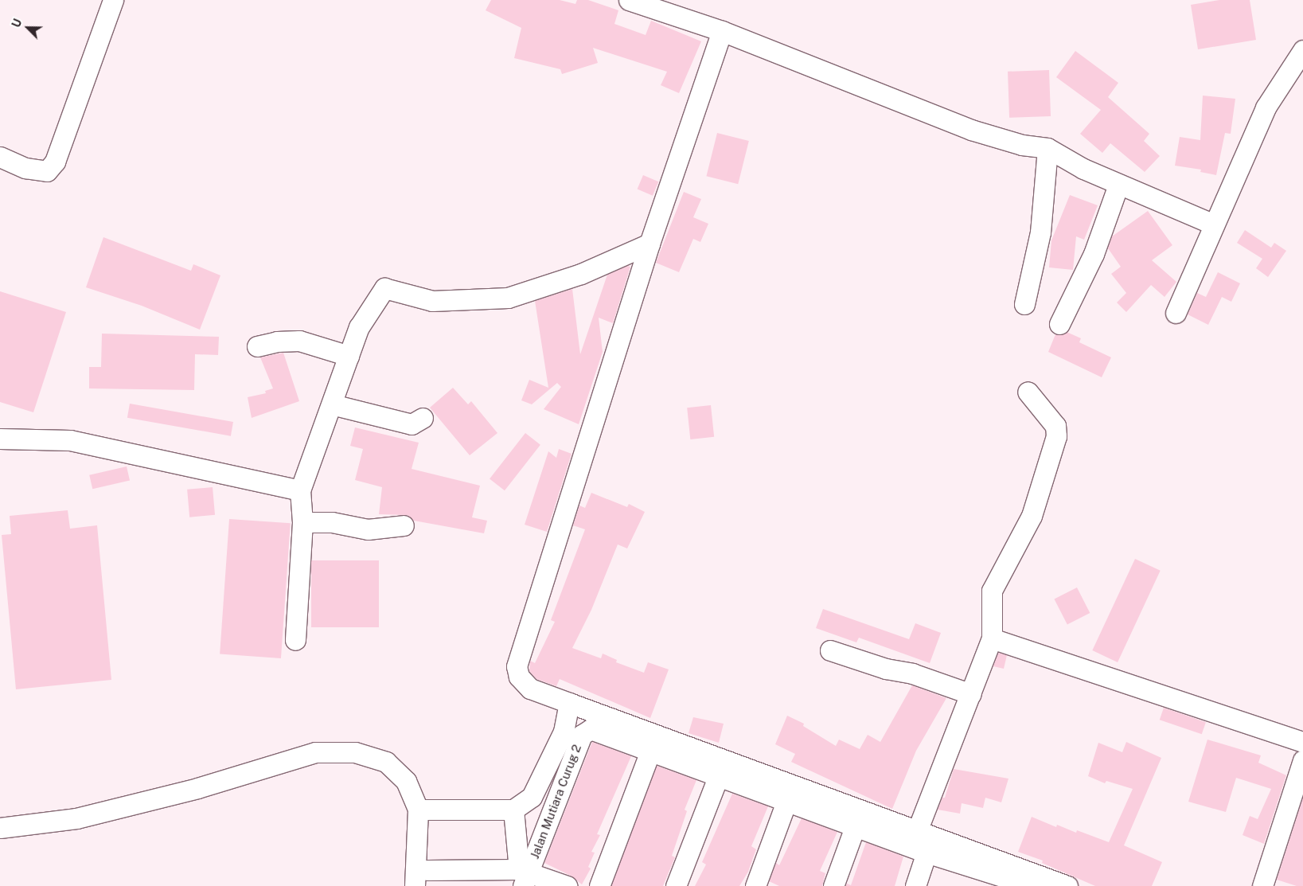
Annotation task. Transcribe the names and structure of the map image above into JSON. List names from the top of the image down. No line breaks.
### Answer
{"streets":{"street":["Jalan Mutiara Curug 2"]},"north":"top left"}
